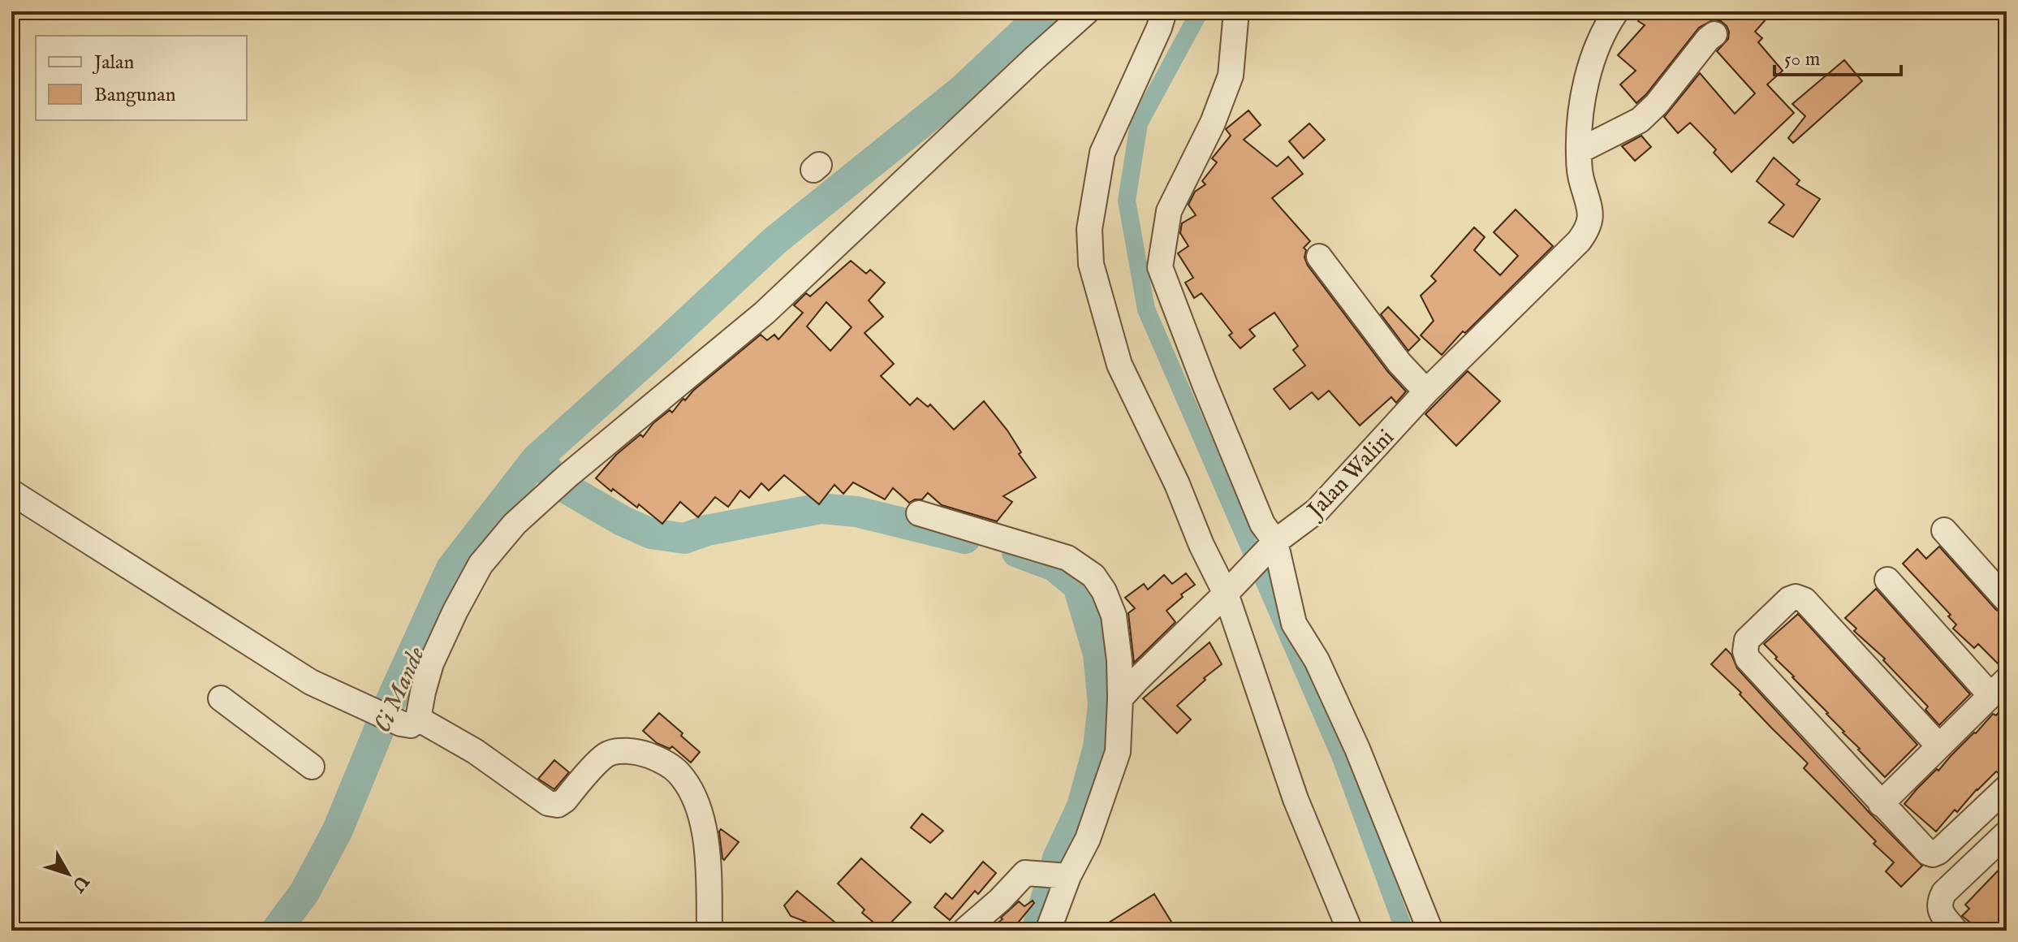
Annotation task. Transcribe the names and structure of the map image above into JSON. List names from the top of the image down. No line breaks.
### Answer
{"streets":{"street":["Jalan Walini"]},"water":["Ci Mande"],"legend":["Jalan","Bangunan"],"scale_bar":"50 m","north":"bottom right"}
